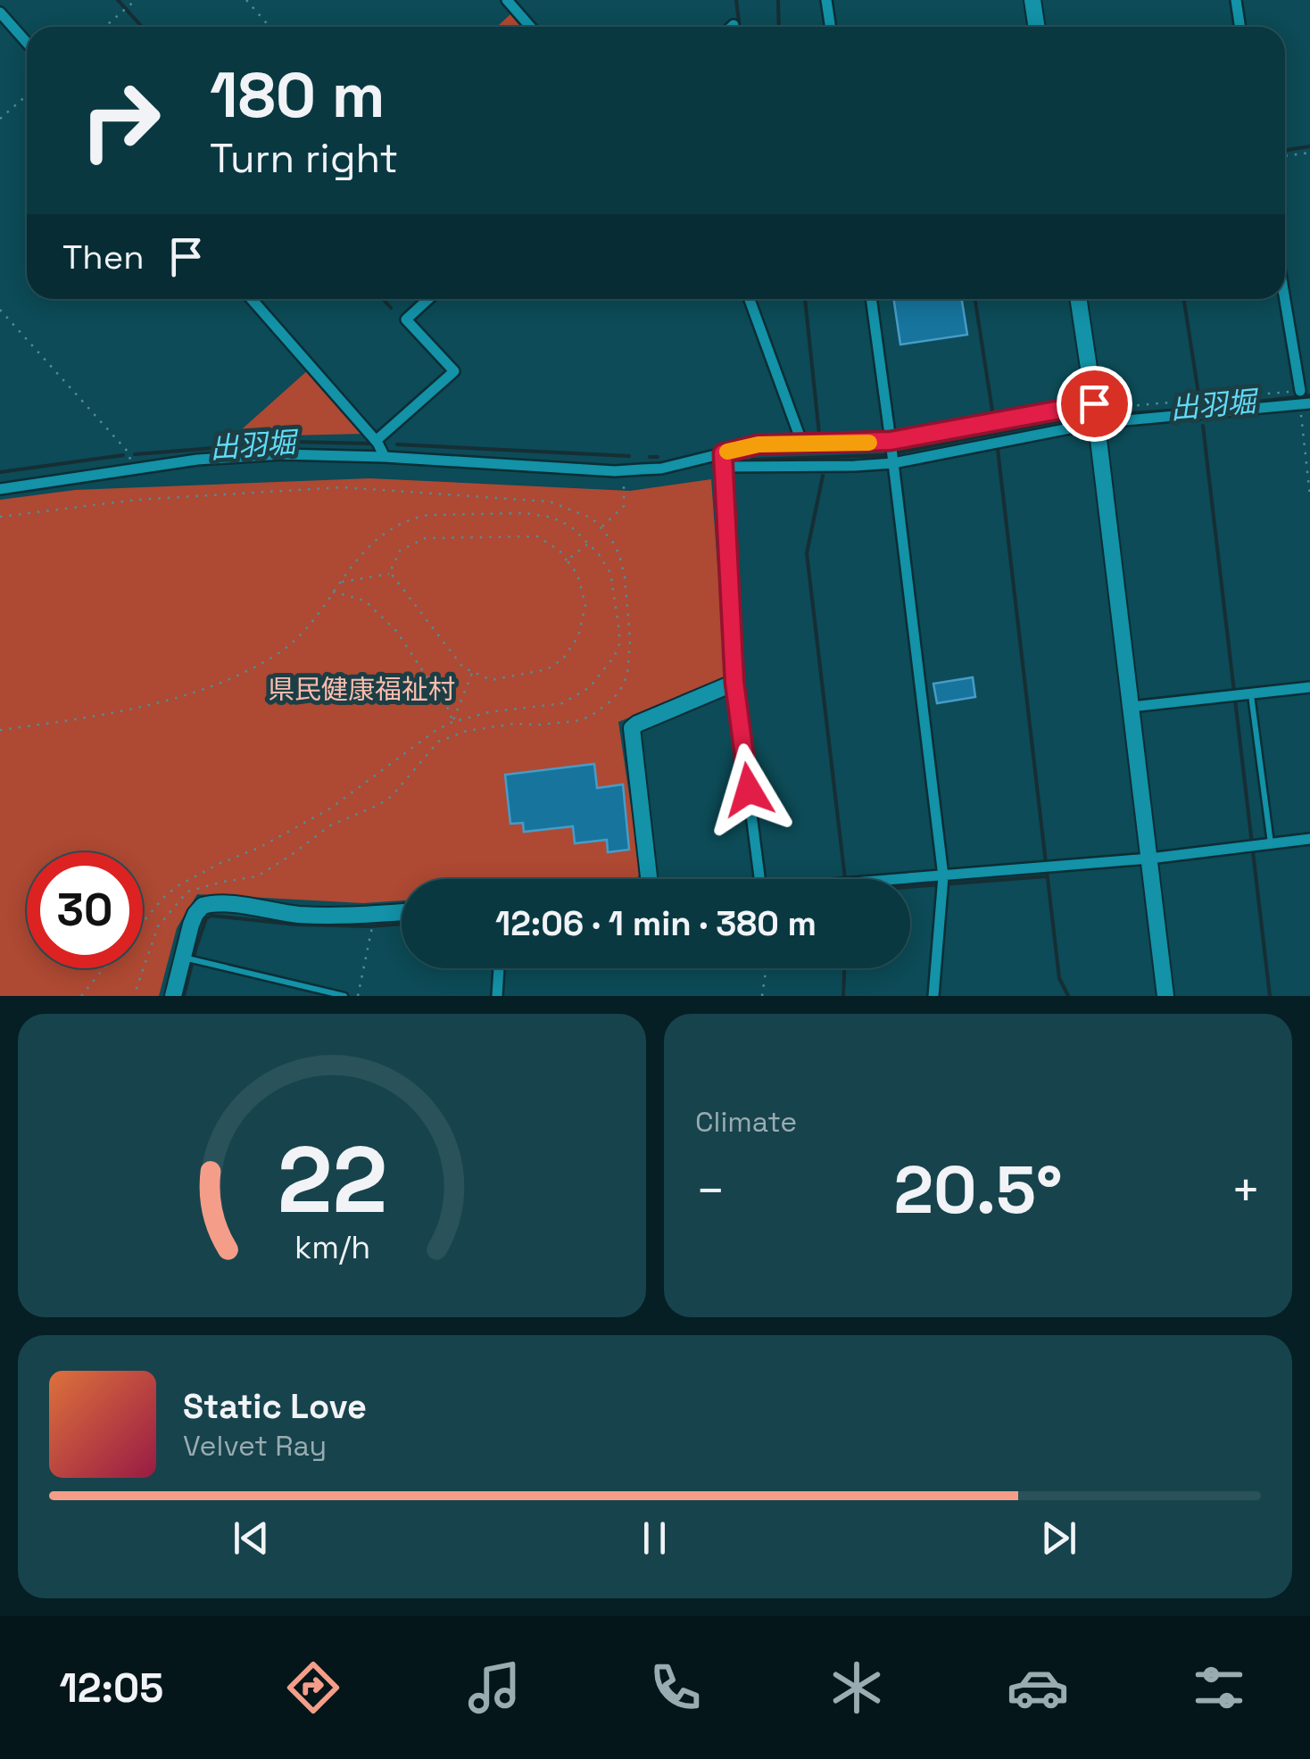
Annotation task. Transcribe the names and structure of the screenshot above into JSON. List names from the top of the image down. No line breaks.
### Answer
{"water":["出羽堀"],"parks":["県民健康福祉村"],"page":{"turn":["180 m","Turn right"],"then":"Then","limit":"30","trip":"12:06 · 1 min · 380 m","tile":"Climate","heat":["−","20.5°","+"],"song":["Static Love","Velvet Ray"],"tabs":"12:05","gauge":["22","km/h"]}}
